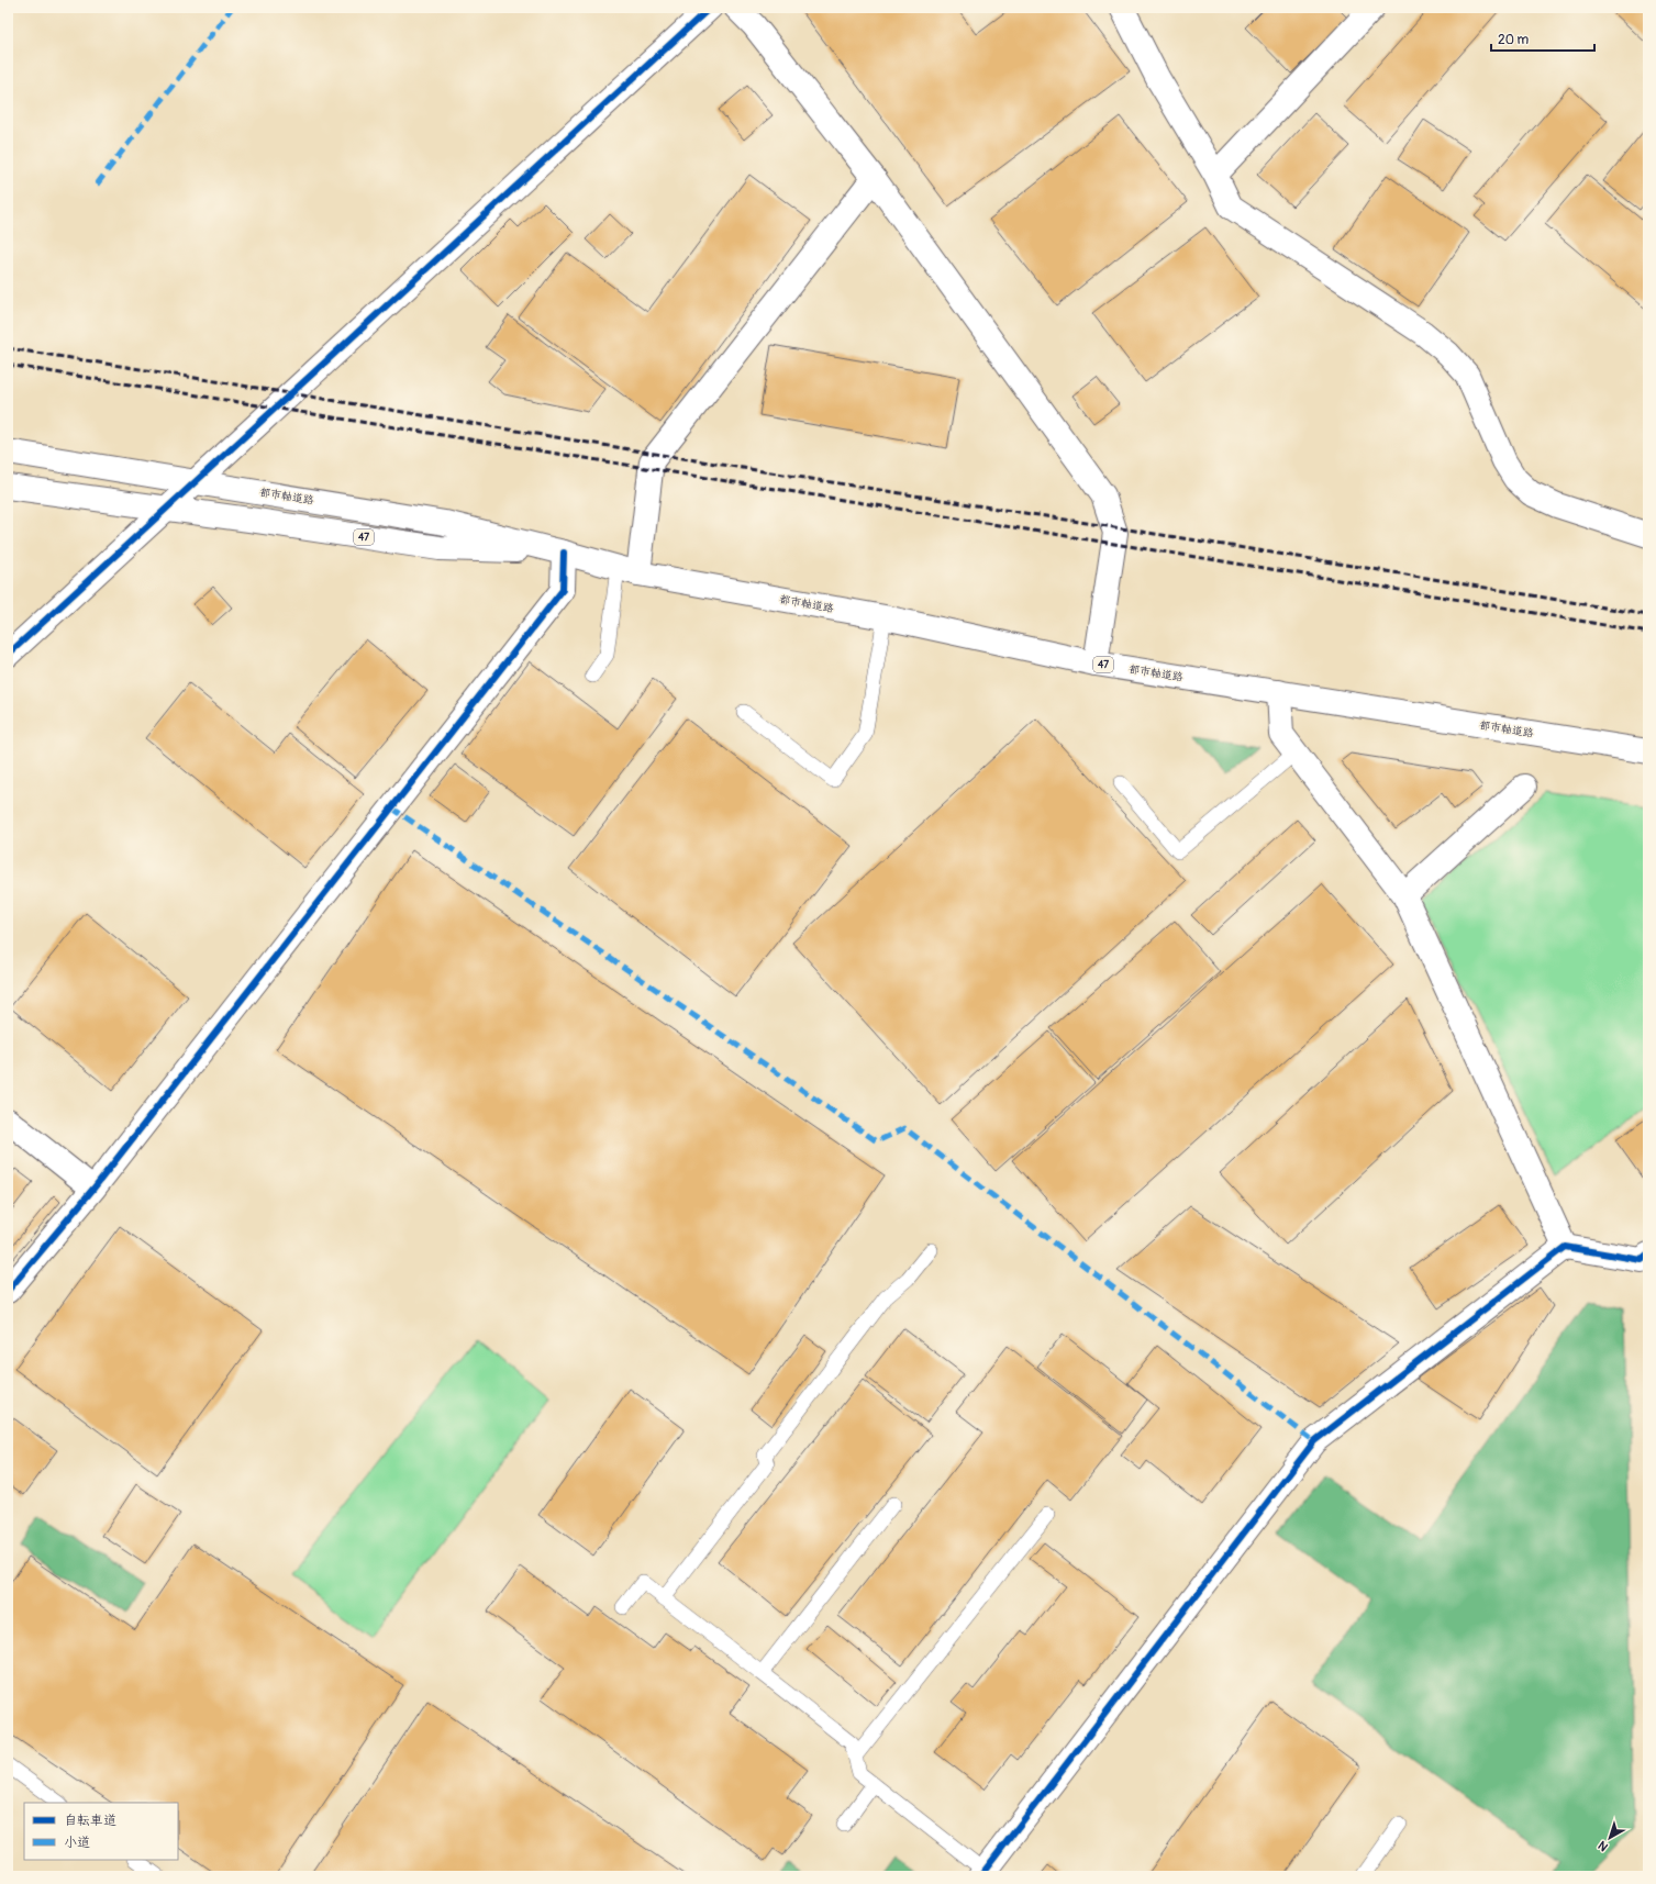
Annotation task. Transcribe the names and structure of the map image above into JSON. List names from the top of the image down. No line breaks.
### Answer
{"streets":{"street":["都市軸道路","47"]},"legend":["自転車道","小道"],"scale_bar":"20 m","north":"bottom left"}
